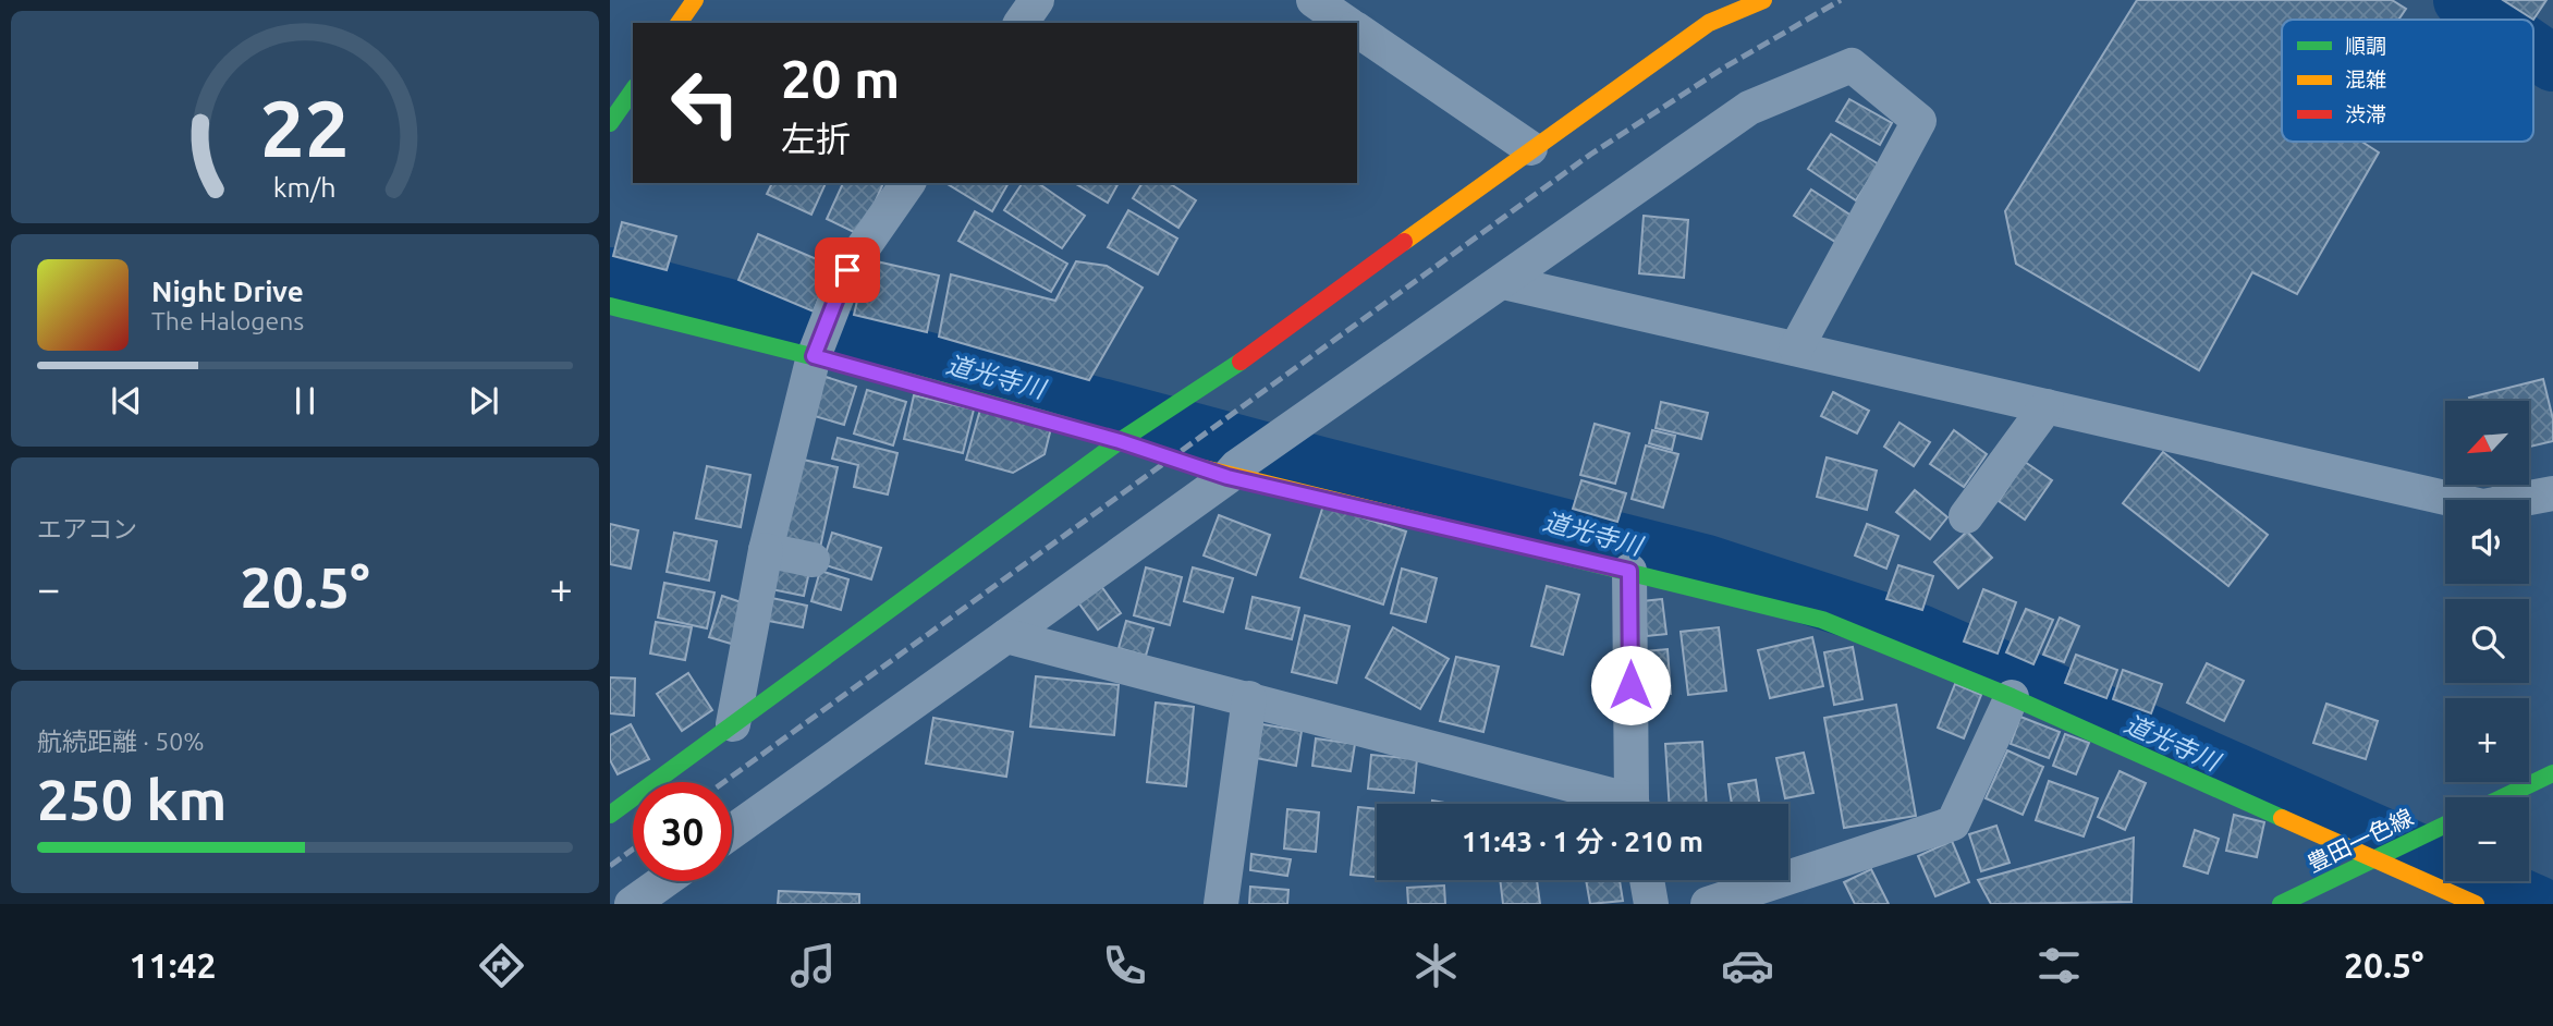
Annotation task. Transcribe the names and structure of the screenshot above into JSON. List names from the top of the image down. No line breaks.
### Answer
{"streets":{"street":["豊田一色線"]},"water":["道光寺川"],"legend":["順調","混雑","渋滞"],"north":"bottom left","page":{"turn":["20 m","左折"],"song":["Night Drive","The Halogens"],"map_buttons":["+","−"],"tile":["エアコン",["航続距離 · 50%","250 km"]],"heat":["−","20.5°","+"],"limit":"30","trip":"11:43 · 1 分 · 210 m","tabs":["11:42","20.5°"],"gauge":["22","km/h"]}}
